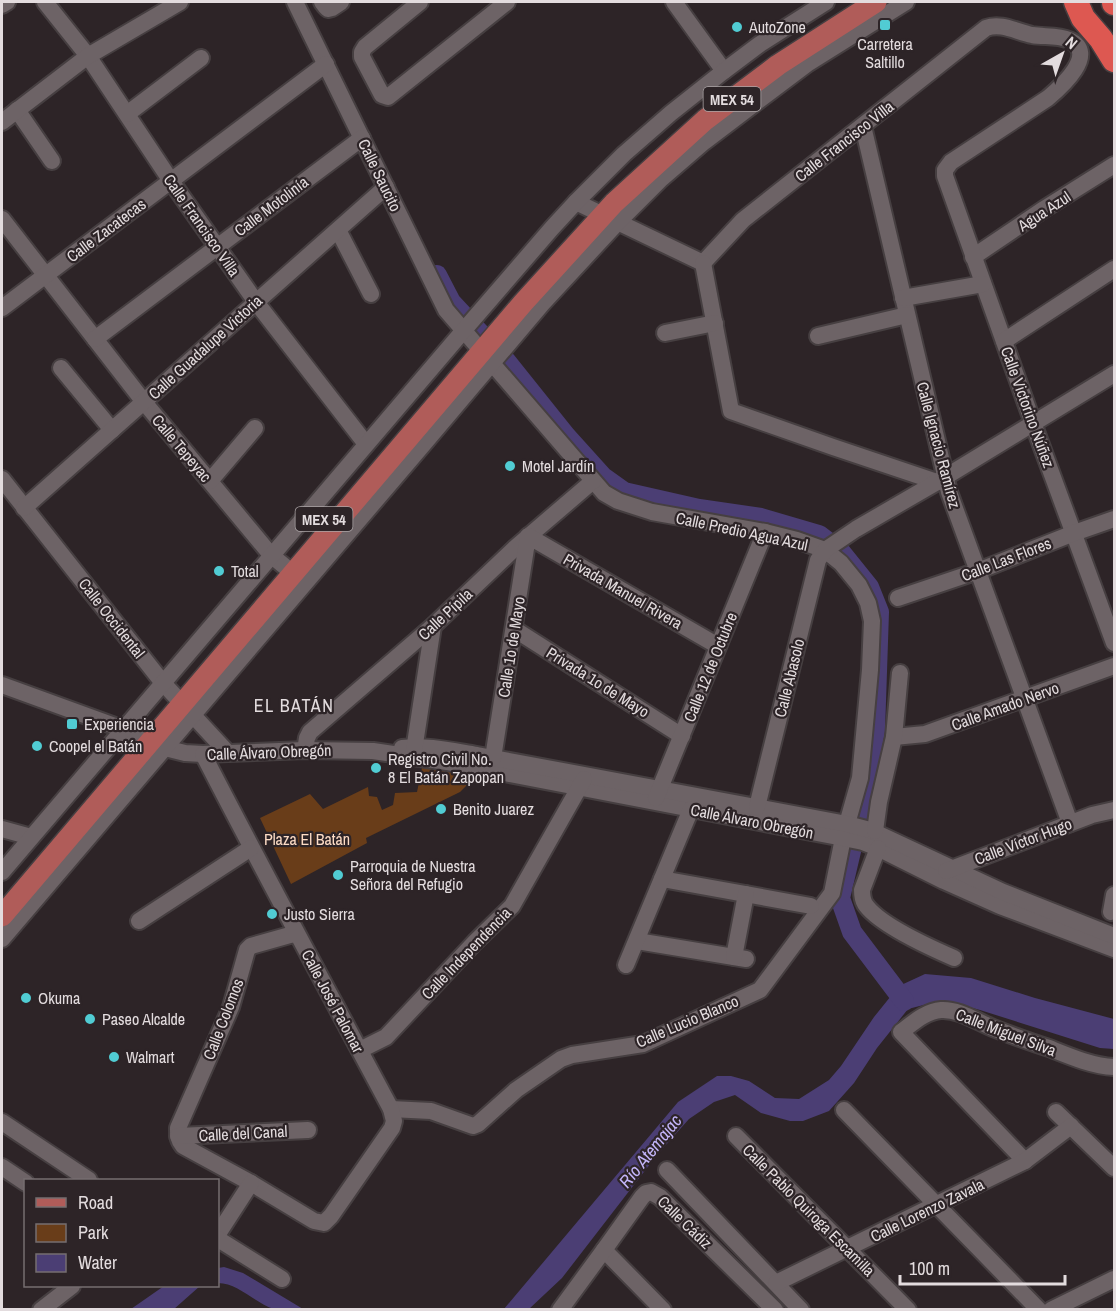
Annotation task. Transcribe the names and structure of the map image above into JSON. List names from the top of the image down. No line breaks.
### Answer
{"streets":{"main road":["MEX 54"],"street":["Calle Francisco Villa","Calle Saucito","Calle Motolinía","Agua Azul","Calle Zacatecas","Calle Guadalupe Victoria","Calle Victorino Núñez","Calle Ignacio Ramírez","Calle Tepeyac","Calle Predio Agua Azul","Calle Las Flores","Privada Manuel Rivera","Calle Pípila","Calle Occidental","Calle 1o de Mayo","Calle 12 de Octubre","Calle Abasolo","Privada 1o de Mayo","Calle Amado Nervo","Calle Álvaro Obregón","Calle Víctor Hugo","Calle Independencia","Calle José Palomar","Calle Colomos","Calle Lucio Blanco","Calle Miguel Silva","Calle del Canal","Calle Pablo Quiroga Escamilla","Calle Lorenzo Zavala","Calle Cádiz"]},"crossings":[["MEX 54","Calle Saucito"],["MEX 54","Calle Tepeyac"],["MEX 54","Calle Predio Agua Azul"],["MEX 54","Calle Occidental"],["MEX 54","Calle Álvaro Obregón"],["Calle Francisco Villa","Calle Motolinía"],["Calle Francisco Villa","Calle Zacatecas"],["Calle Francisco Villa","Calle Guadalupe Victoria"],["Calle Francisco Villa","Calle Victorino Núñez"],["Calle Francisco Villa","Calle Ignacio Ramírez"],["Calle Saucito","Calle Motolinía"],["Calle Saucito","Calle Zacatecas"],["Calle Saucito","Calle Guadalupe Victoria"],["Calle Saucito","Calle Predio Agua Azul"],["Calle Motolinía","Calle Tepeyac"],["Agua Azul","Calle Victorino Núñez"],["Calle Zacatecas","Calle Tepeyac"],["Calle Guadalupe Victoria","Calle Tepeyac"],["Calle Guadalupe Victoria","Calle Occidental"],["Calle Victorino Núñez","Calle Las Flores"],["Calle Ignacio Ramírez","Calle Las Flores"],["Calle Ignacio Ramírez","Calle Amado Nervo"],["Calle Ignacio Ramírez","Calle Víctor Hugo"],["Calle Predio Agua Azul","Calle Pípila"],["Calle Predio Agua Azul","Calle 12 de Octubre"],["Calle Predio Agua Azul","Calle Abasolo"],["Calle Predio Agua Azul","Calle Álvaro Obregón"],["Calle Predio Agua Azul","Calle Lucio Blanco"],["Privada Manuel Rivera","Calle Pípila"],["Privada Manuel Rivera","Calle 1o de Mayo"],["Privada Manuel Rivera","Calle 12 de Octubre"],["Calle Pípila","Calle 1o de Mayo"],["Calle Pípila","Calle Álvaro Obregón"],["Calle Occidental","Calle Álvaro Obregón"],["Calle 1o de Mayo","Privada 1o de Mayo"],["Calle 1o de Mayo","Calle Álvaro Obregón"],["Calle 12 de Octubre","Privada 1o de Mayo"],["Calle 12 de Octubre","Calle Álvaro Obregón"],["Calle Abasolo","Calle Álvaro Obregón"],["Calle Álvaro Obregón","Calle Víctor Hugo"],["Calle Álvaro Obregón","Calle Independencia"],["Calle Álvaro Obregón","Calle José Palomar"],["Calle Álvaro Obregón","Calle Lucio Blanco"],["Calle Independencia","Calle José Palomar"],["Calle José Palomar","Calle Colomos"],["Calle José Palomar","Calle Lucio Blanco"],["Calle Colomos","Calle del Canal"],["Calle Miguel Silva","Calle Lorenzo Zavala"],["Calle Pablo Quiroga Escamilla","Calle Lorenzo Zavala"]],"districts":["EL BATÁN"],"water":["Río Atemajac"],"parks":["Plaza El Batán"],"places":{"transit":["Carretera Saltillo","Experiencia"],"other":["AutoZone","Motel Jardín","Total","Coopel el Batán","Registro Civil No. 8 El Batán Zapopan","Benito Juarez","Parroquia de Nuestra Señora del Refugio","Justo Sierra","Okuma","Paseo Alcalde","Walmart"]},"legend":["Road","Park","Water"],"scale_bar":"100 m","north":"top right"}
